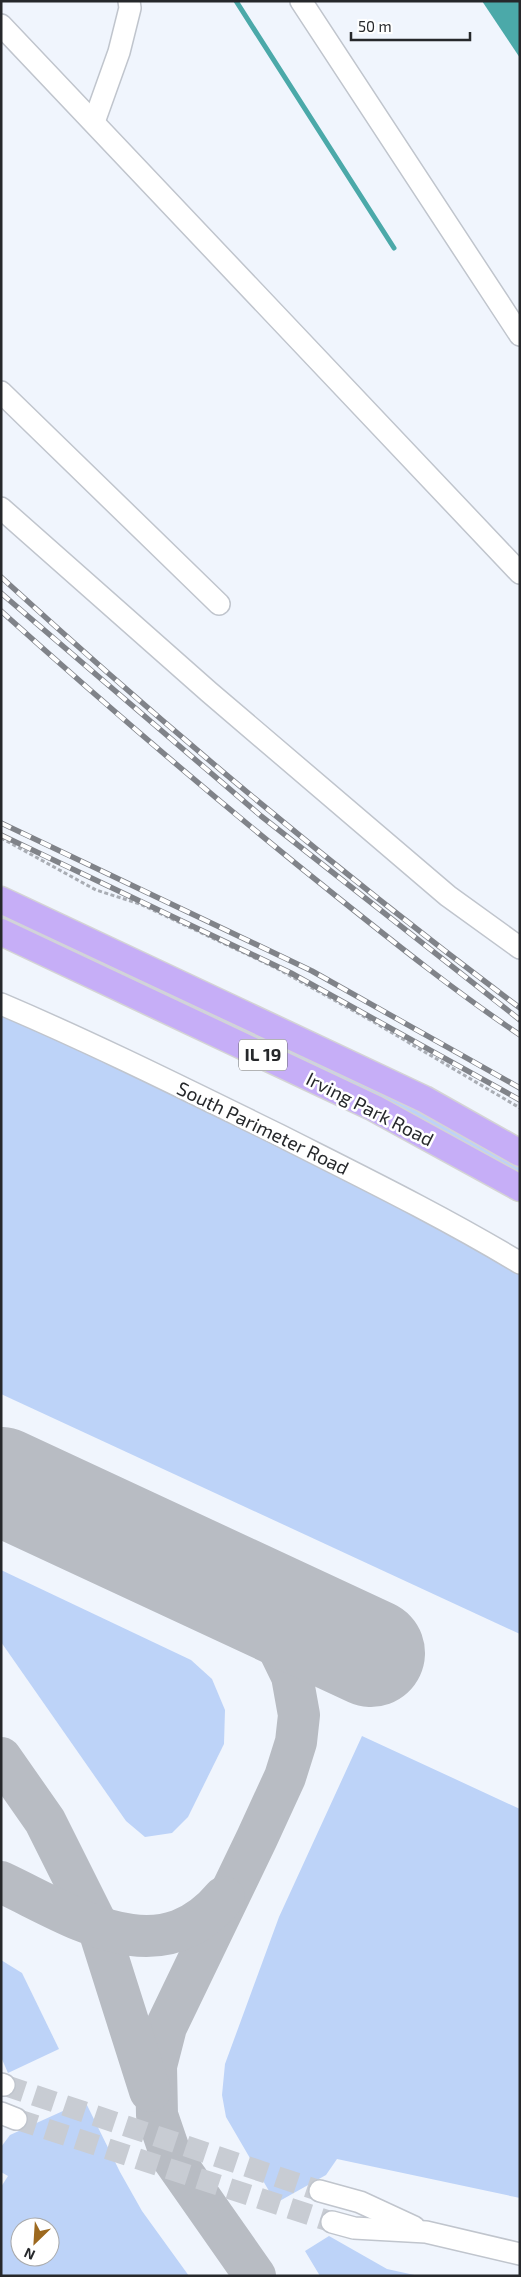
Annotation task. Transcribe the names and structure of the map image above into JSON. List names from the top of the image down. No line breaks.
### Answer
{"streets":{"main road":["IL 19","Irving Park Road"],"street":["South Parimeter Road"]},"scale_bar":"50 m","north":"bottom left"}
